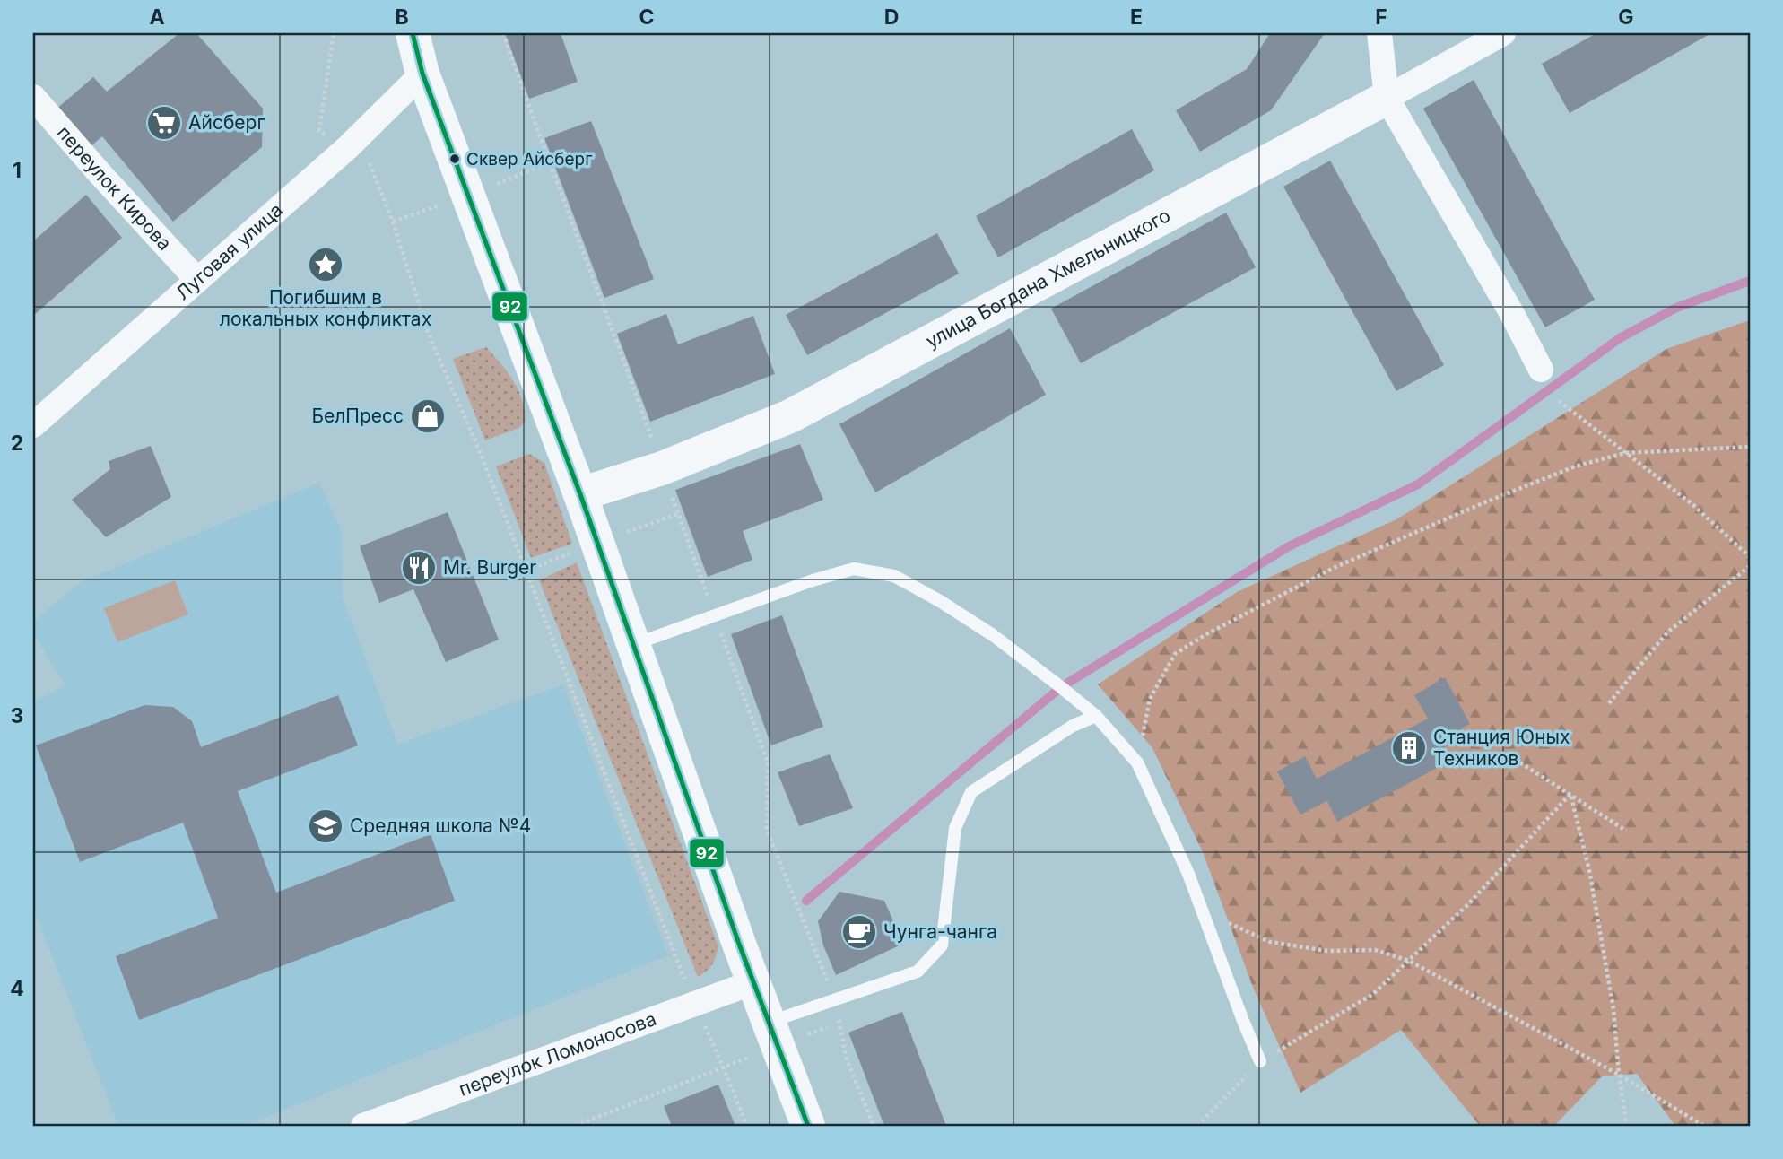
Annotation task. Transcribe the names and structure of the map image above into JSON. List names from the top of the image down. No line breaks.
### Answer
{"streets":{"street":["переулок Кирова","Луговая улица","улица Богдана Хмельницкого","переулок Ломоносова"]},"crossings":[["переулок Кирова","Луговая улица"]],"places":{"supermarket":["Айсберг"],"other":["Сквер Айсберг"],"place":["Погибшим в локальных конфликтах"],"shop":["БелПресс"],"restaurant":["Mr. Burger"],"building":["Станция Юных Техников"],"school or university":["Средняя школа №4"],"cafe":["Чунга-чанга"]},"lines":["transit line 92"],"grid":{"columns":["A","B","C","D","E","F","G"],"rows":["1","2","3","4"]}}
